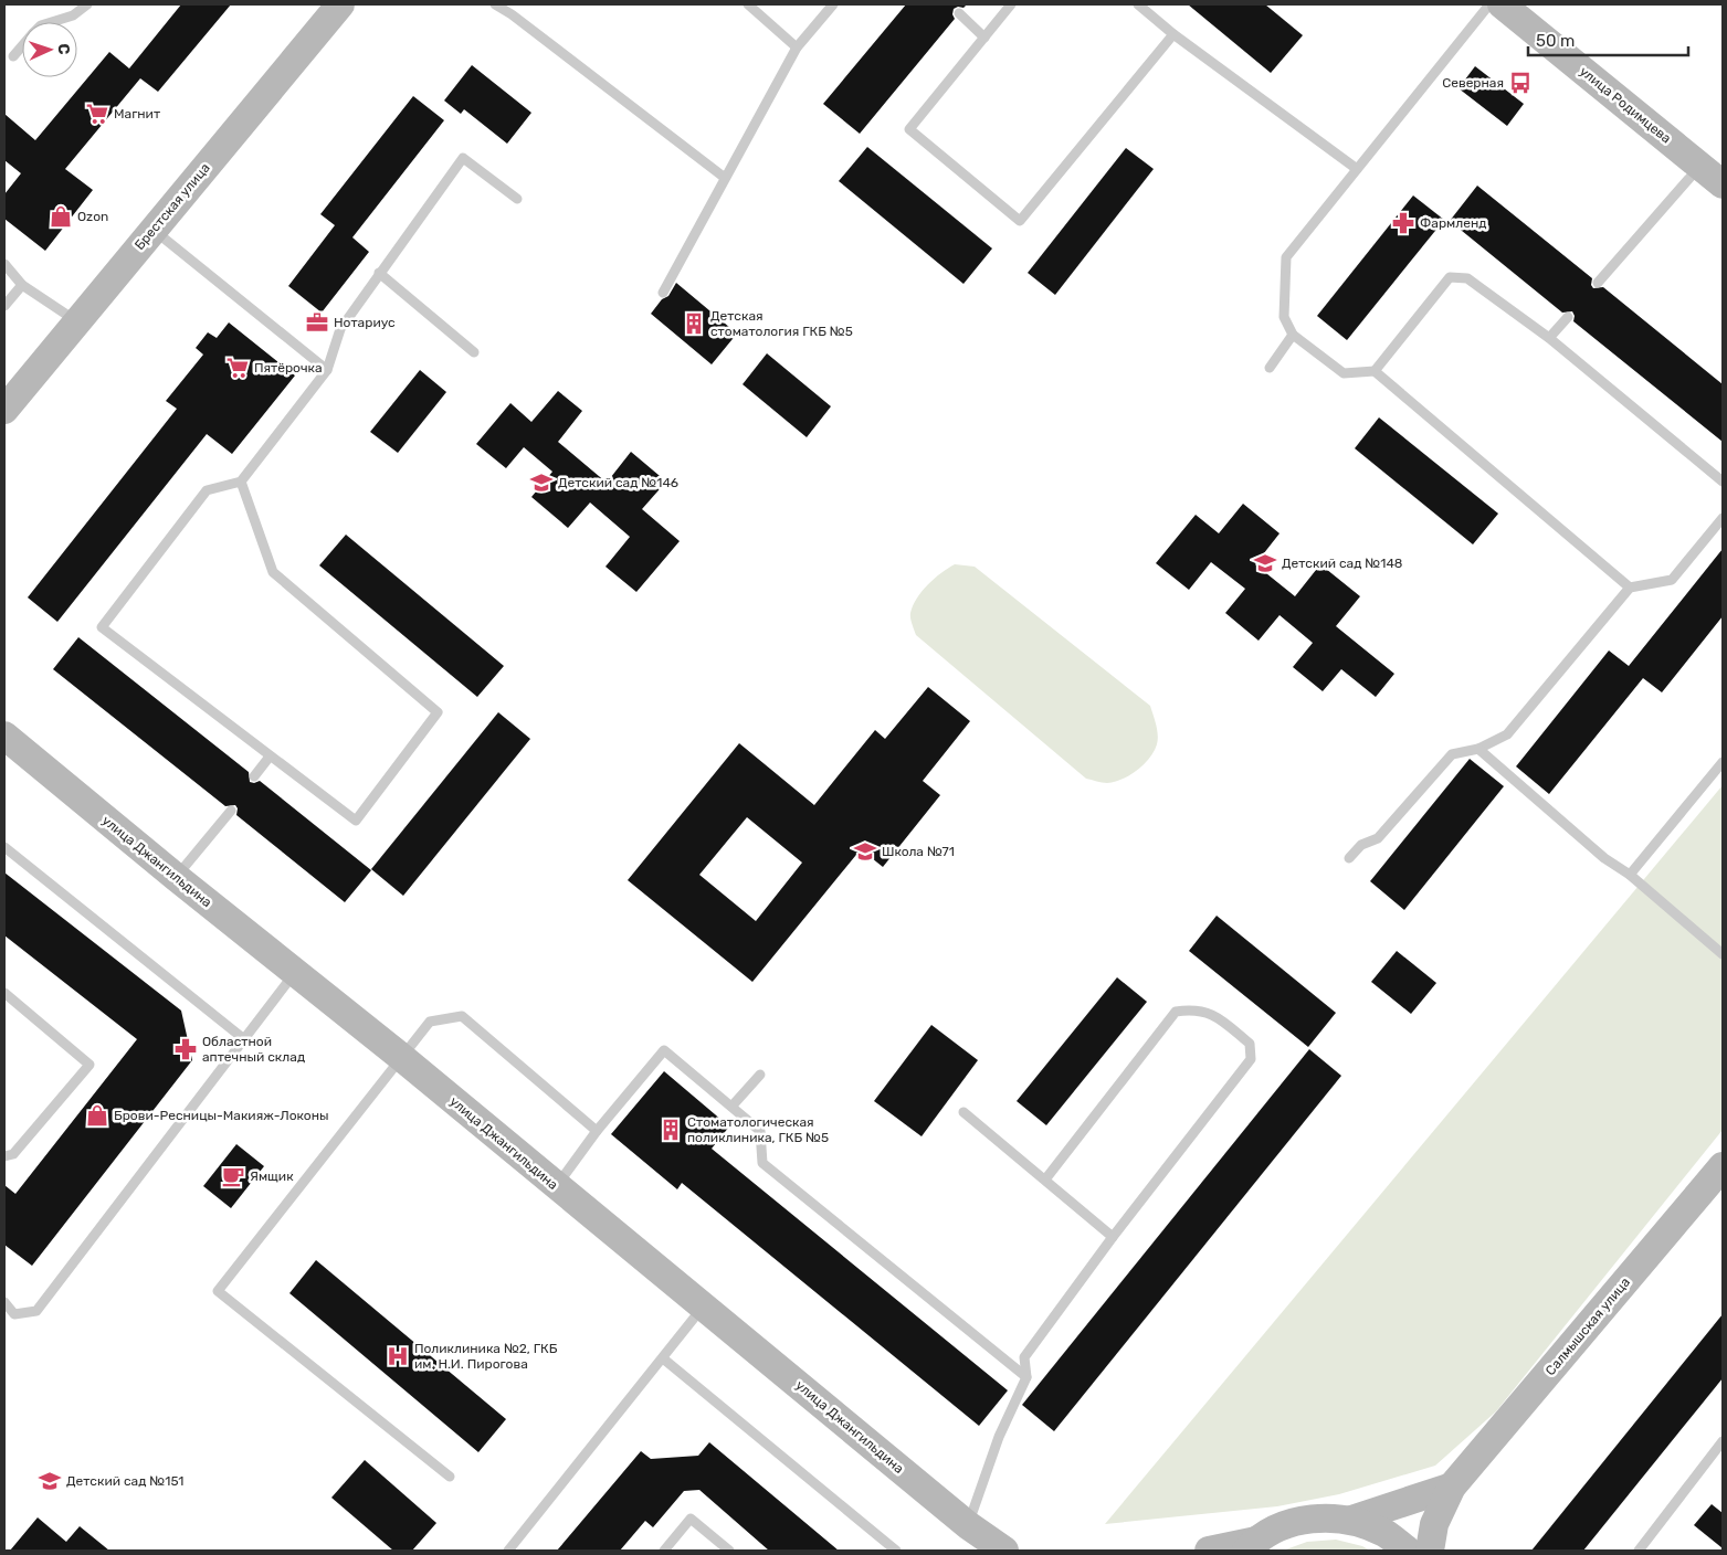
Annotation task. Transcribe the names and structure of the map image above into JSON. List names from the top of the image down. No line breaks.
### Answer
{"streets":{"main road":["улица Родимцева","Брестская улица","улица Джангильдина","Салмышская улица"]},"places":{"bus stop":["Северная"],"supermarket":["Магнит","Пятёрочка"],"shop":["Ozon","Брови-Ресницы-Макияж-Локоны"],"pharmacy":["Фармленд","Областной аптечный склад"],"office":["Нотариус"],"building":["Детская стоматология ГКБ №5","Стоматологическая поликлиника, ГКБ №5"],"school or university":["Детский сад №146","Детский сад №148","Школа №71","Детский сад №151"],"cafe":["Ямщик"],"hospital":["Поликлиника №2, ГКБ им. Н.И. Пирогова"]},"scale_bar":"50 m","north":"right"}
